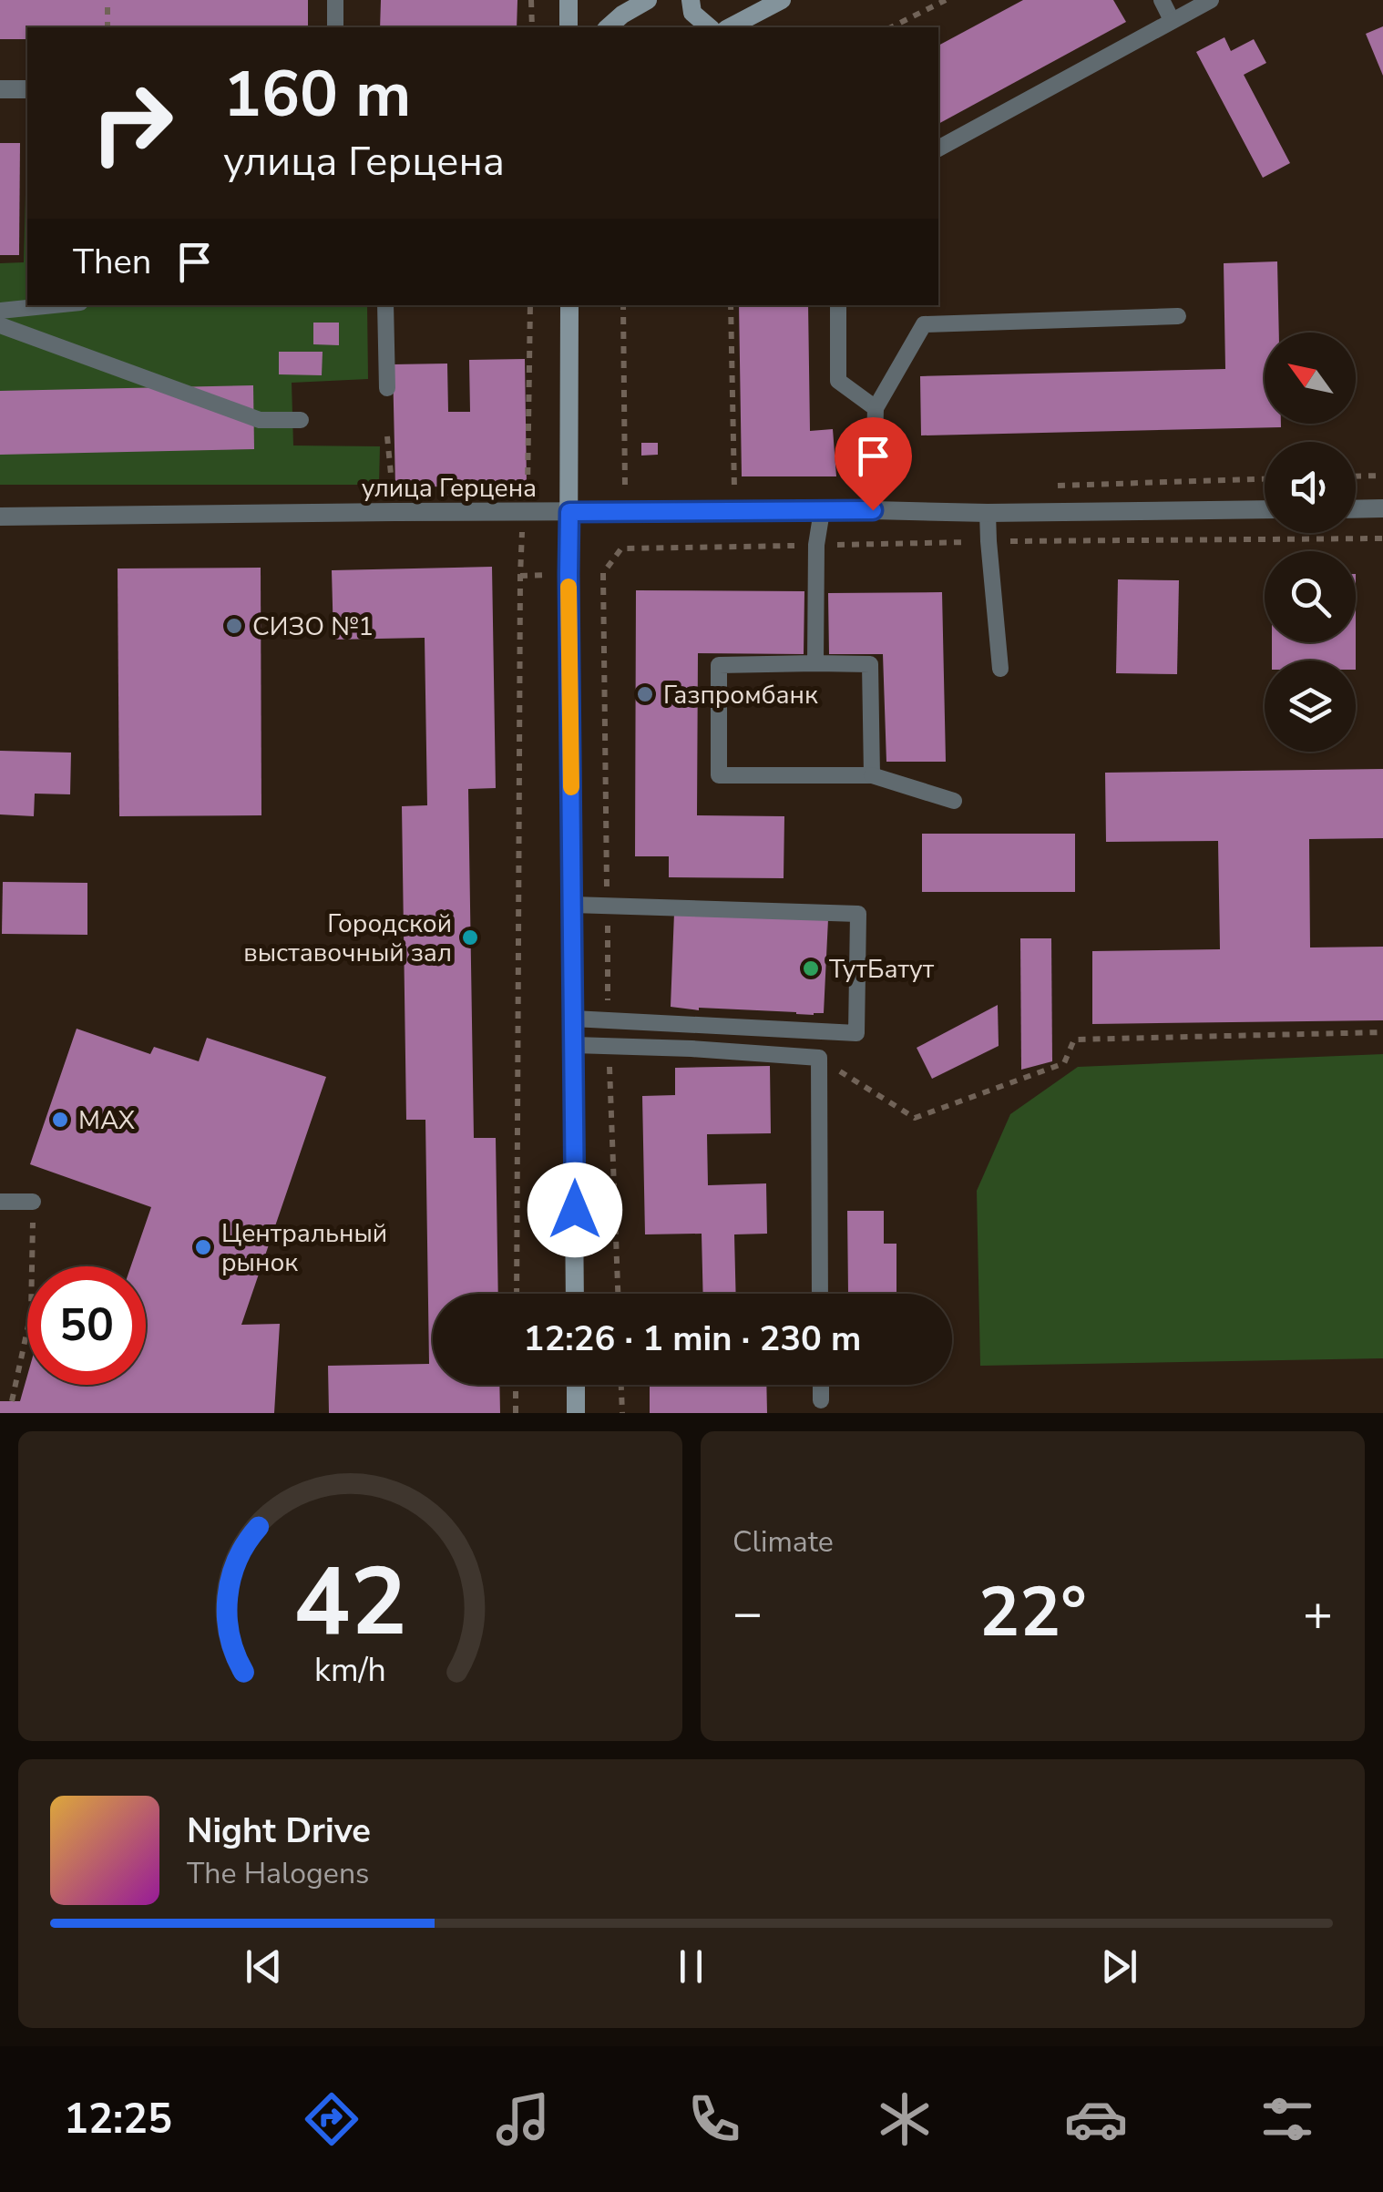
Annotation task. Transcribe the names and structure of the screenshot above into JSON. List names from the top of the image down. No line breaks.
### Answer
{"streets":{"street":["улица Герцена"]},"places":["СИЗО №1","Газпромбанк","Городской выставочный зал","ТутБатут","MAX","Центральный рынок"],"north":"top left","page":{"turn":["160 m","улица Герцена"],"then":"Then","limit":"50","trip":"12:26 · 1 min · 230 m","tile":"Climate","heat":["−","22°","+"],"song":["Night Drive","The Halogens"],"tabs":"12:25","gauge":["42","km/h"]}}
